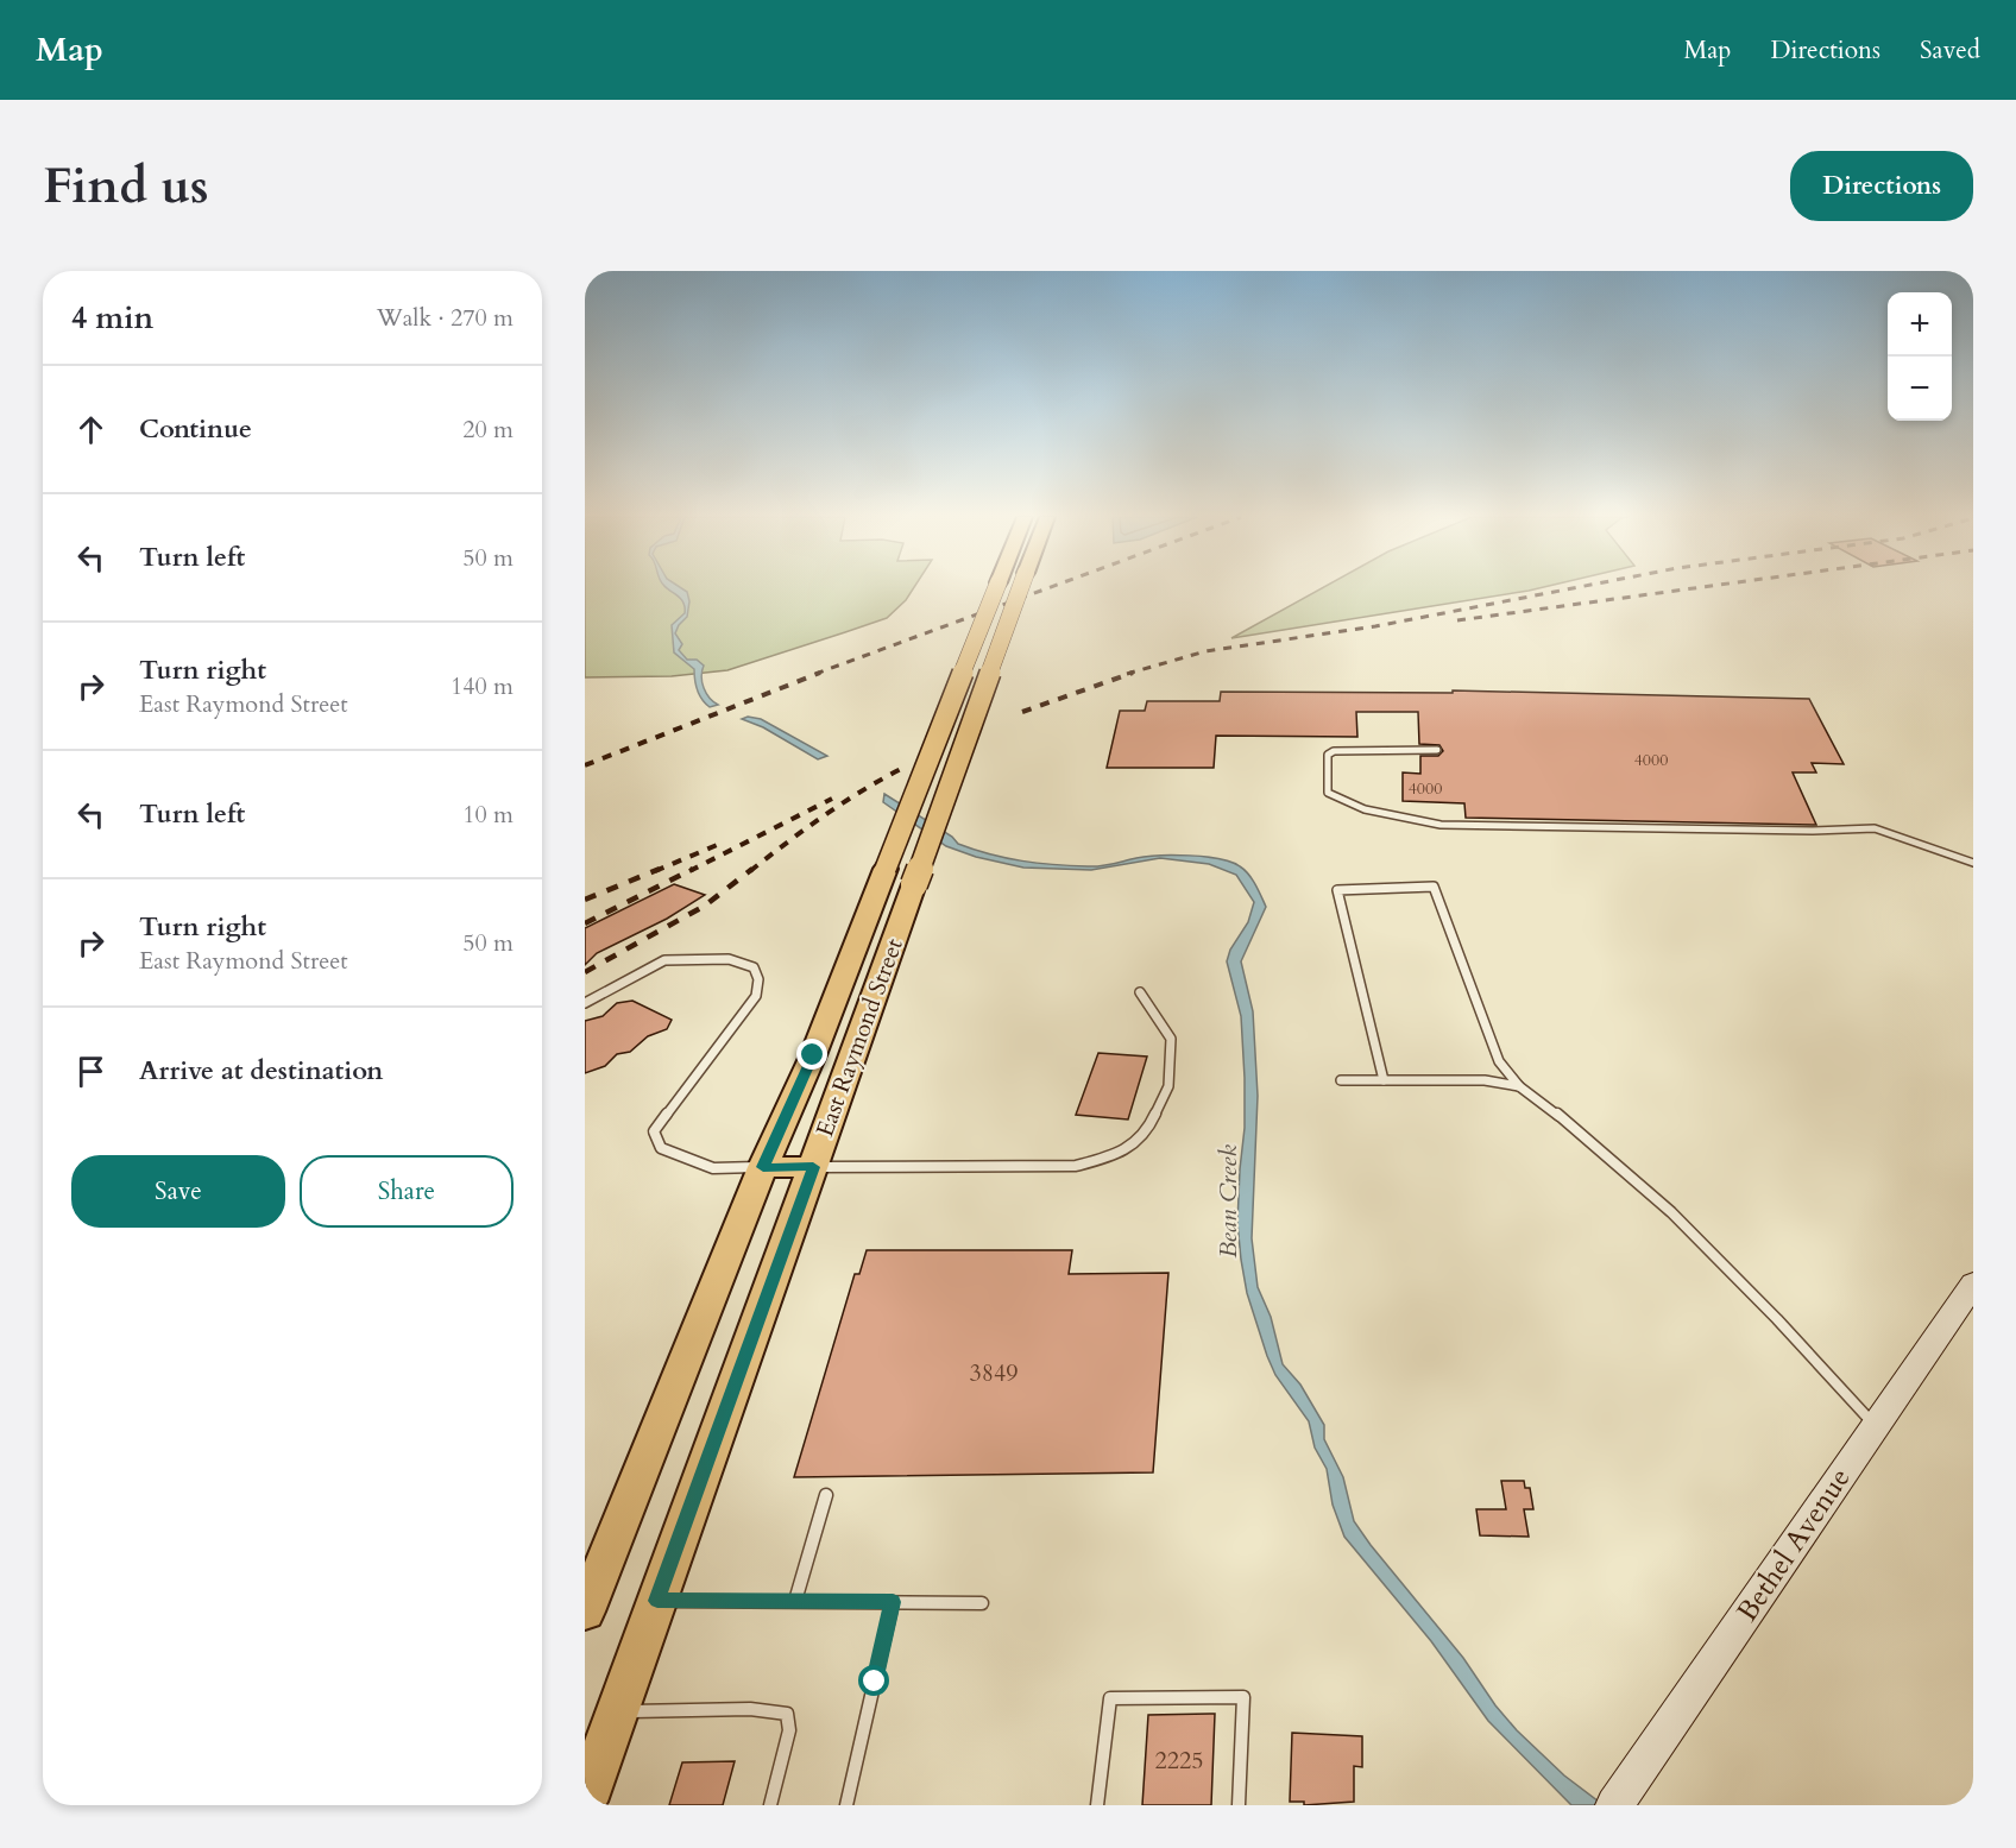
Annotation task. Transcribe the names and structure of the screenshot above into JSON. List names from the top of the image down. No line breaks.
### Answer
{"streets":{"main road":["East Raymond Street"],"street":["Bethel Avenue"]},"water":["Bean Creek"],"house_numbers":["4000","4000","3849","2225"],"page":{"header":"Map","nav":["Map","Directions","Saved"],"buttons":["Directions",["Save","Share"]],"title":"Find us","heading":["4 min","Walk · 270 m"],"map_buttons":["+","−"],"list":[["Continue","20 m"],["Turn left","50 m"],["Turn right","East Raymond Street","140 m"],["Turn left","10 m"],["Turn right","East Raymond Street","50 m"],"Arrive at destination"]}}
